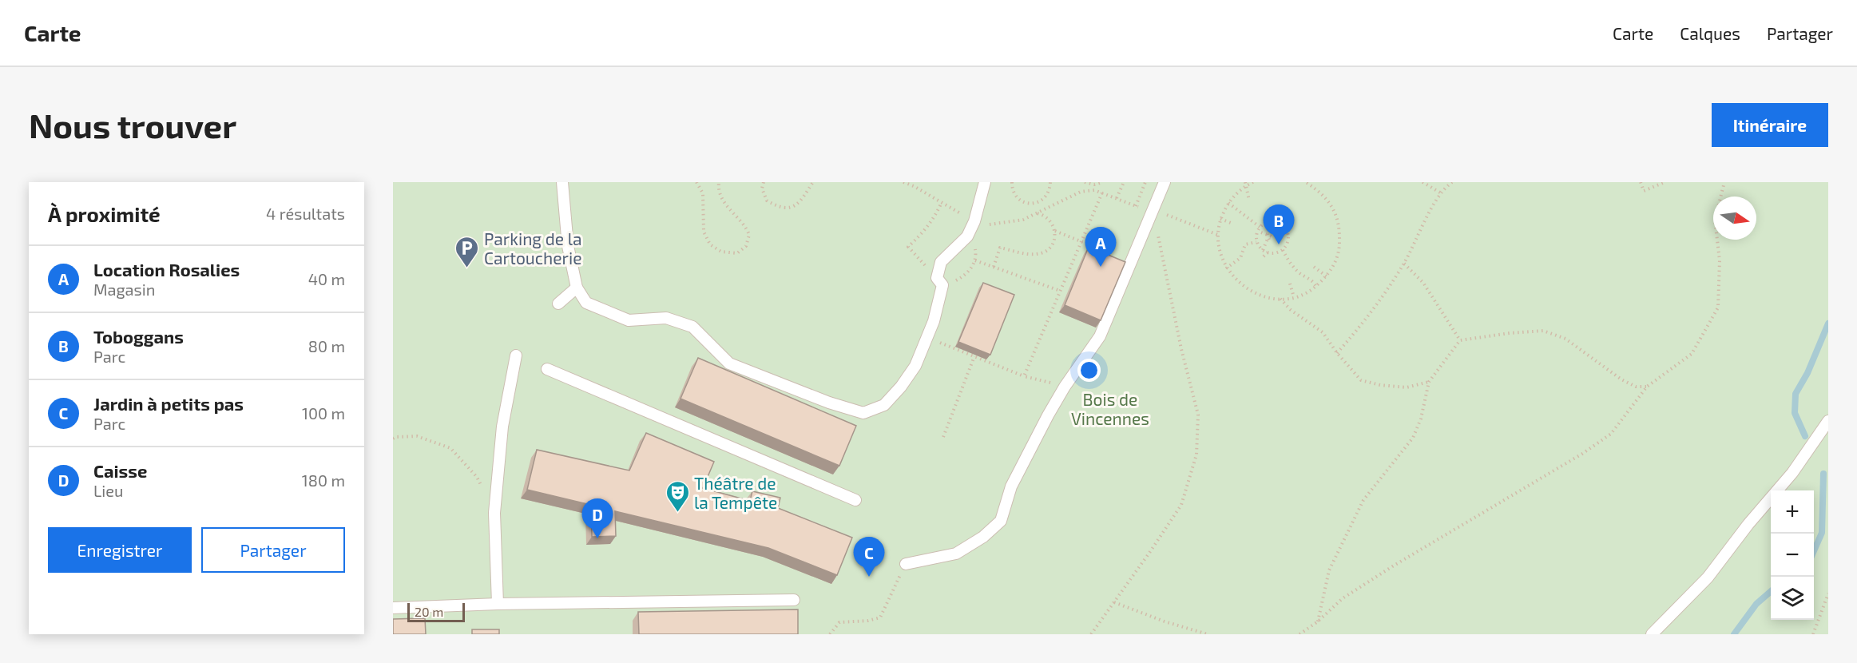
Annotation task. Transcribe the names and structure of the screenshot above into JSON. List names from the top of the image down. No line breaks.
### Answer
{"parks":["Bois de Vincennes"],"places":{"parking":["Parking de la Cartoucherie"],"theatre":["Théâtre de la Tempête"]},"scale_bar":"20 m","north":"right","page":{"header":"Carte","nav":["Carte","Calques","Partager"],"buttons":["Itinéraire",["Enregistrer","Partager"]],"title":"Nous trouver","heading":["À proximité","4 résultats"],"pins":["B","A","D","C"],"list":[{"mark":"A","name":"Location Rosalies","note":"Magasin","value":"40 m"},{"mark":"B","name":"Toboggans","note":"Parc","value":"80 m"},{"mark":"C","name":"Jardin à petits pas","note":"Parc","value":"100 m"},{"mark":"D","name":"Caisse","note":"Lieu","value":"180 m"}],"map_buttons":["+","−"],"scale":"20 m"}}
